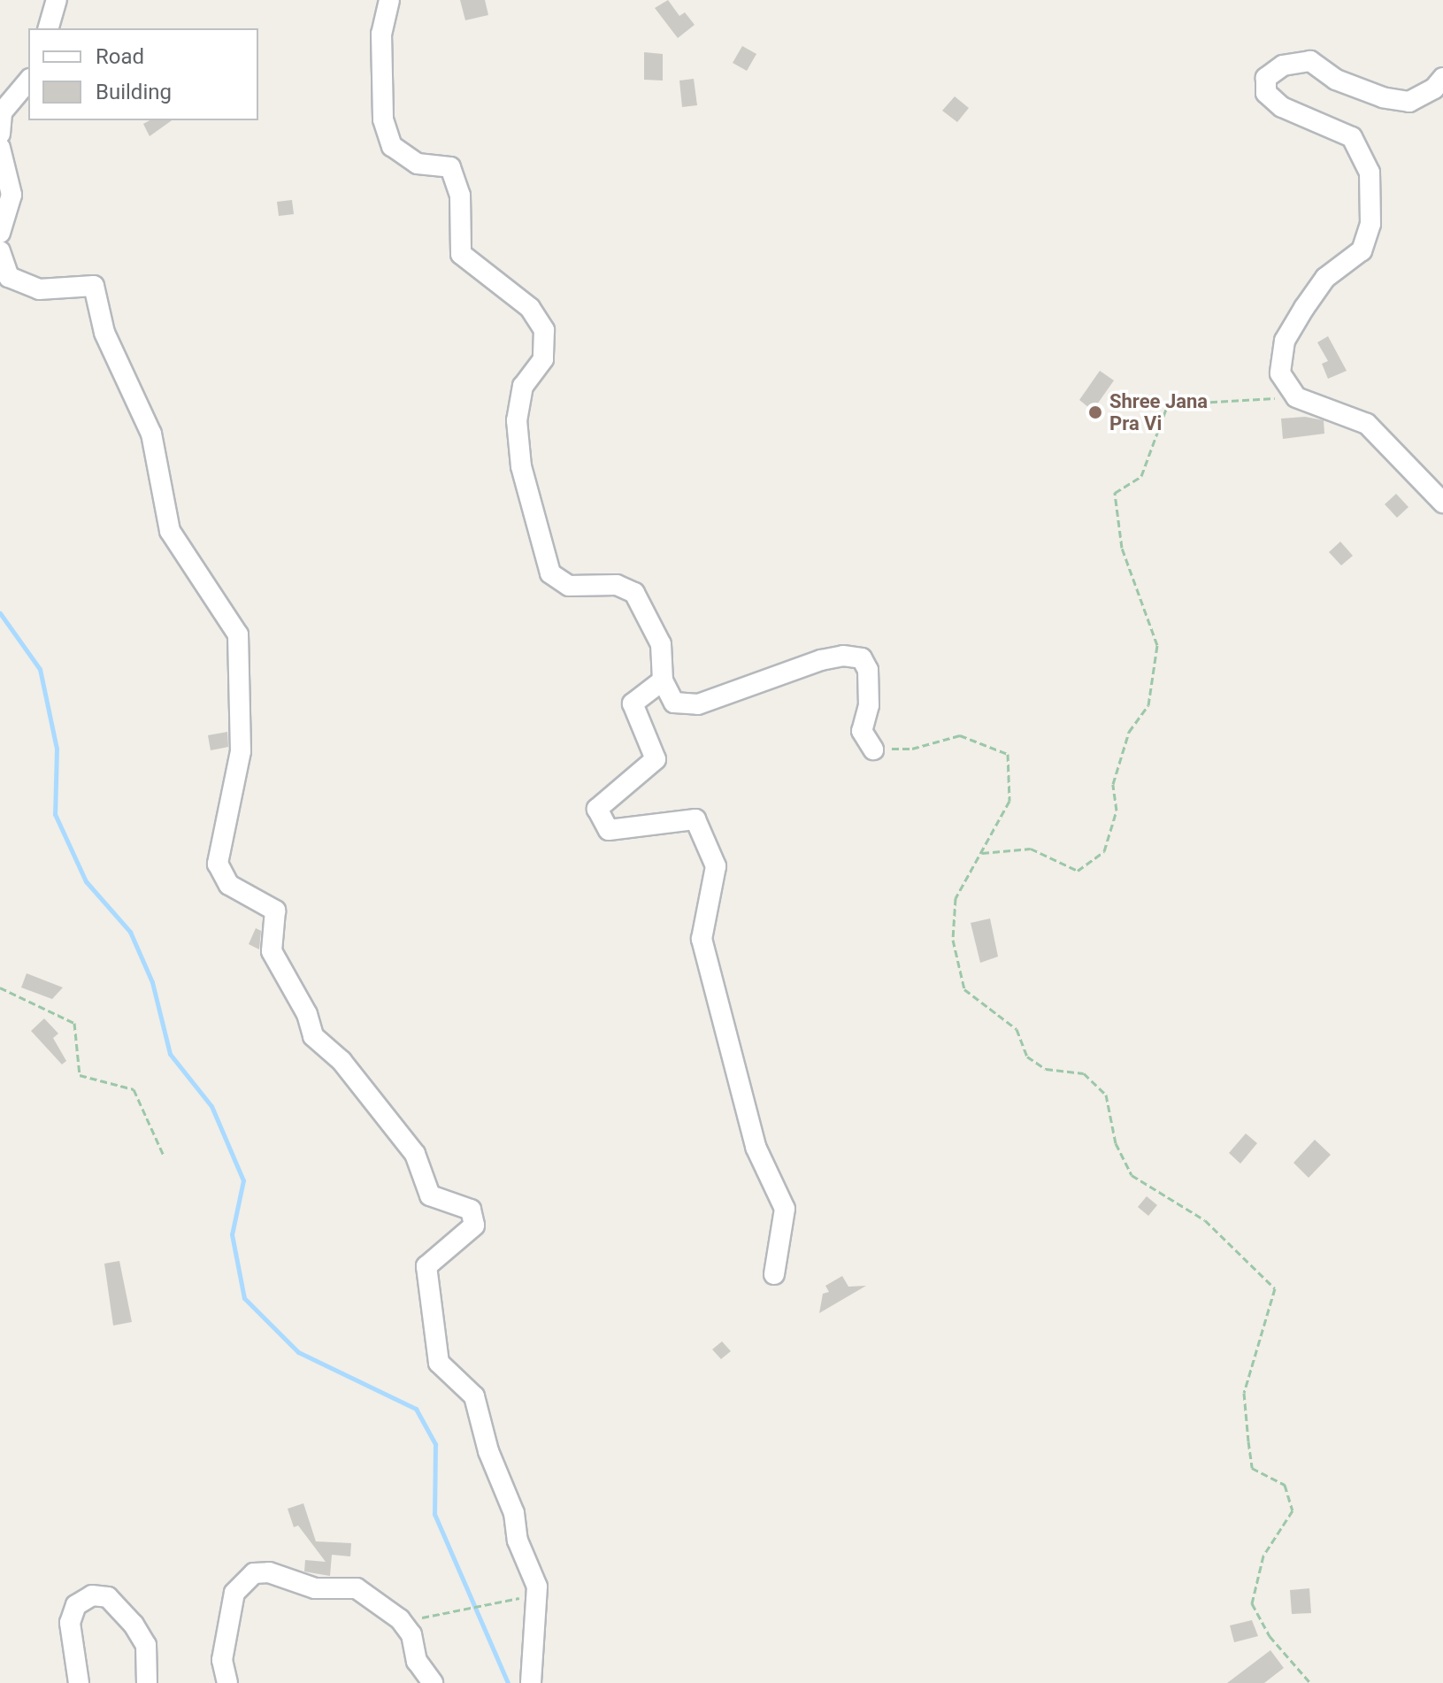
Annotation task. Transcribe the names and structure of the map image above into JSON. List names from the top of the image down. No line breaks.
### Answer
{"places":["Shree Jana Pra Vi"],"legend":["Road","Building"]}
